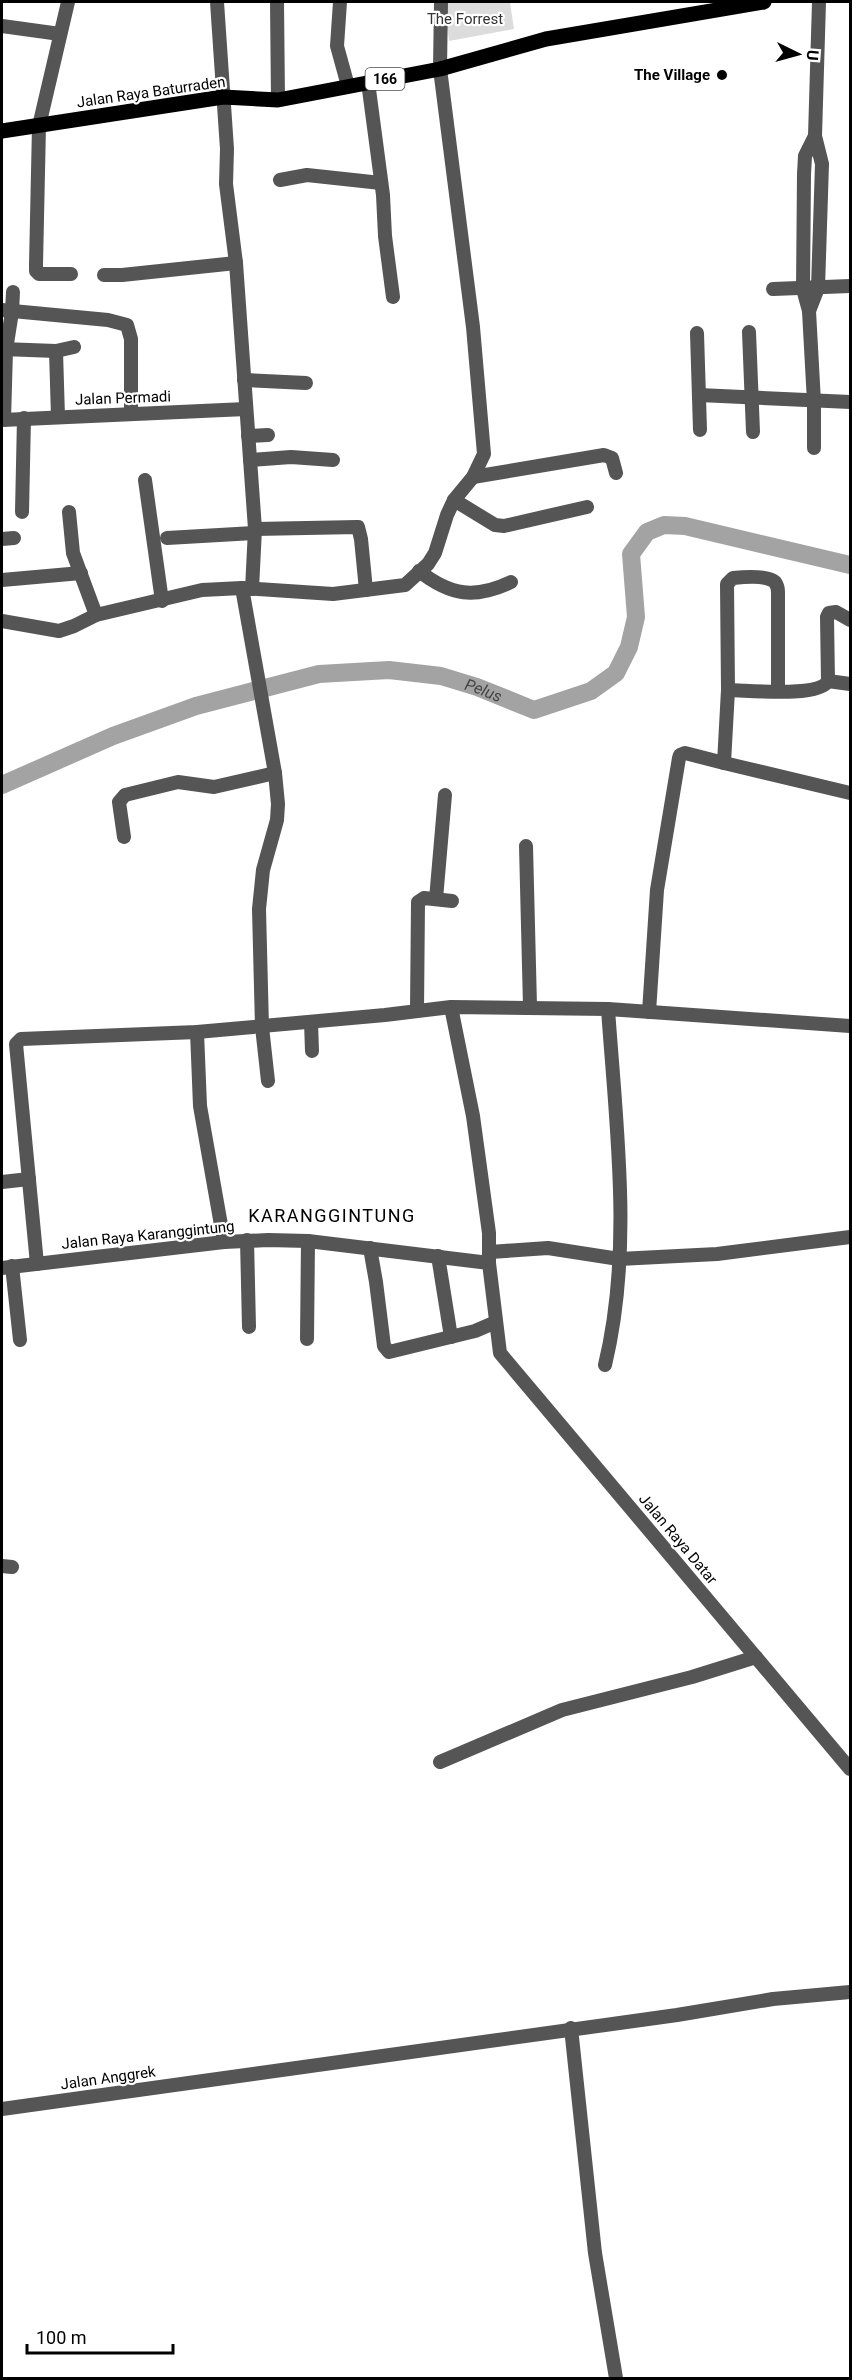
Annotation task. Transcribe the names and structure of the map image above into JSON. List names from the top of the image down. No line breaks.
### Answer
{"streets":{"main road":["166","Jalan Raya Baturraden"],"street":["Jalan Permadi","Jalan Raya Karanggintung","Jalan Raya Datar","Jalan Anggrek"]},"districts":["KARANGGINTUNG"],"water":["Pelus"],"parks":["The Forrest"],"places":["The Village"],"scale_bar":"100 m","north":"right"}
